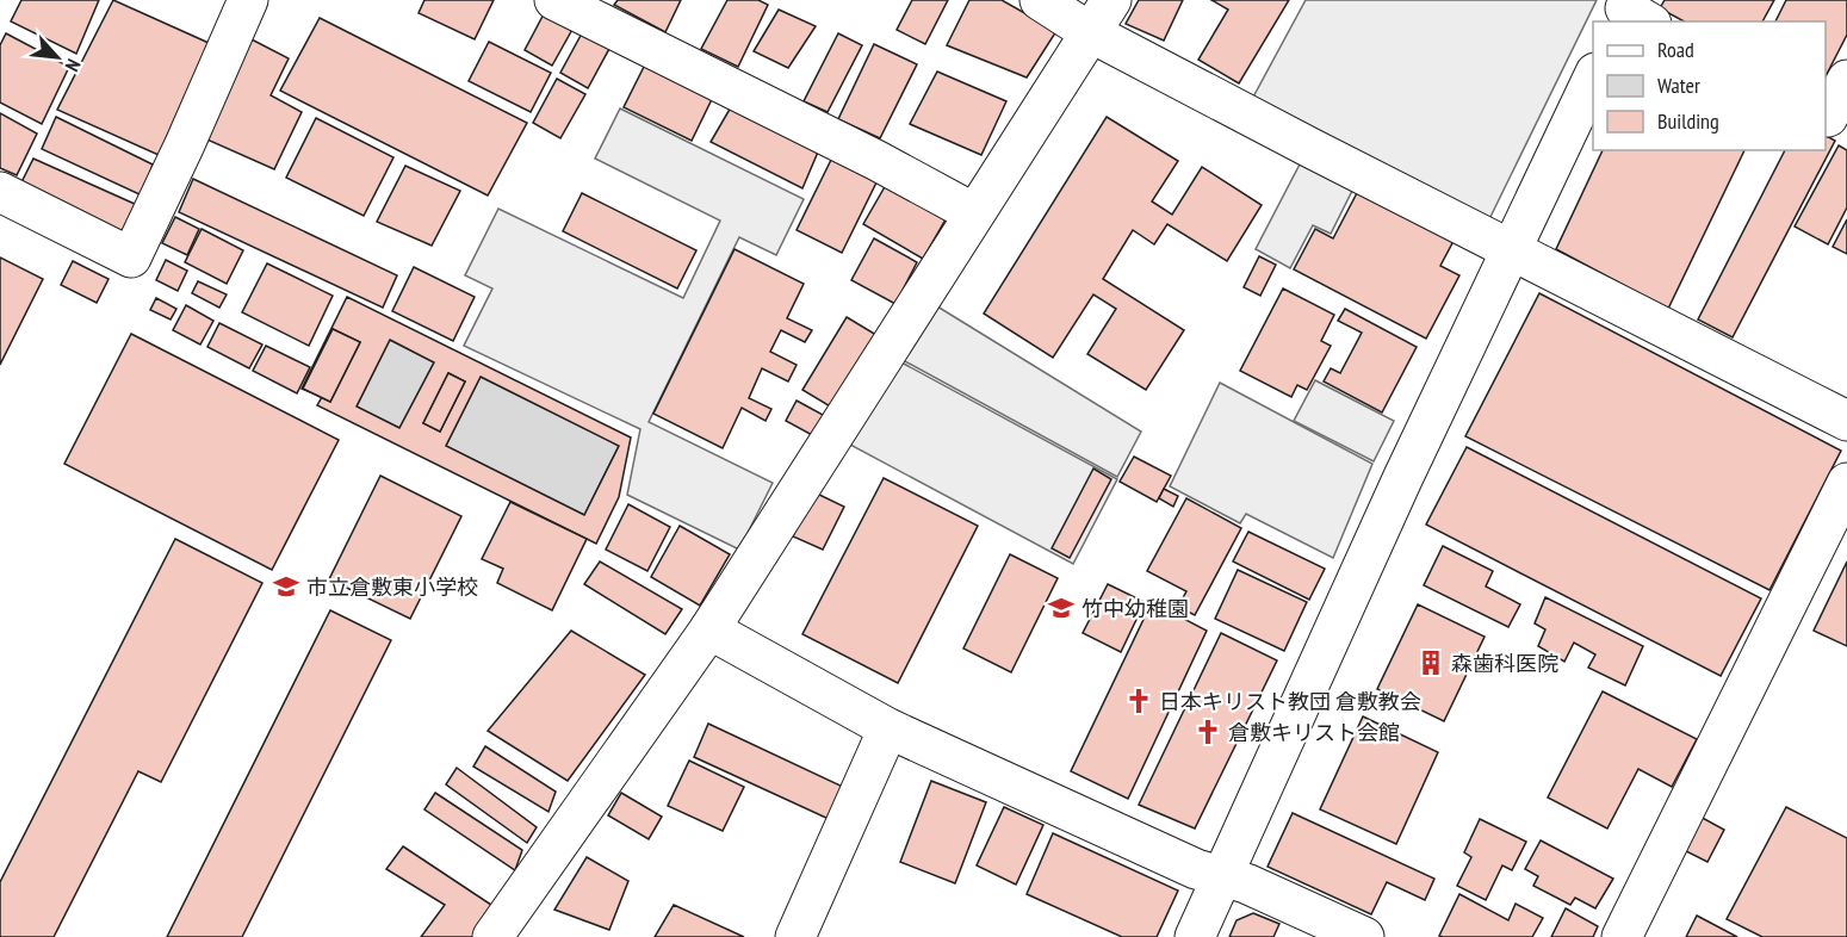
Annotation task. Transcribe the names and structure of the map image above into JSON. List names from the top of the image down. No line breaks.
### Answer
{"places":{"school or university":["市立倉敷東小学校","竹中幼稚園"],"building":["森歯科医院"],"church":["日本キリスト教団 倉敷教会","倉敷キリスト会館"]},"legend":["Road","Water","Building"],"north":"bottom right"}
